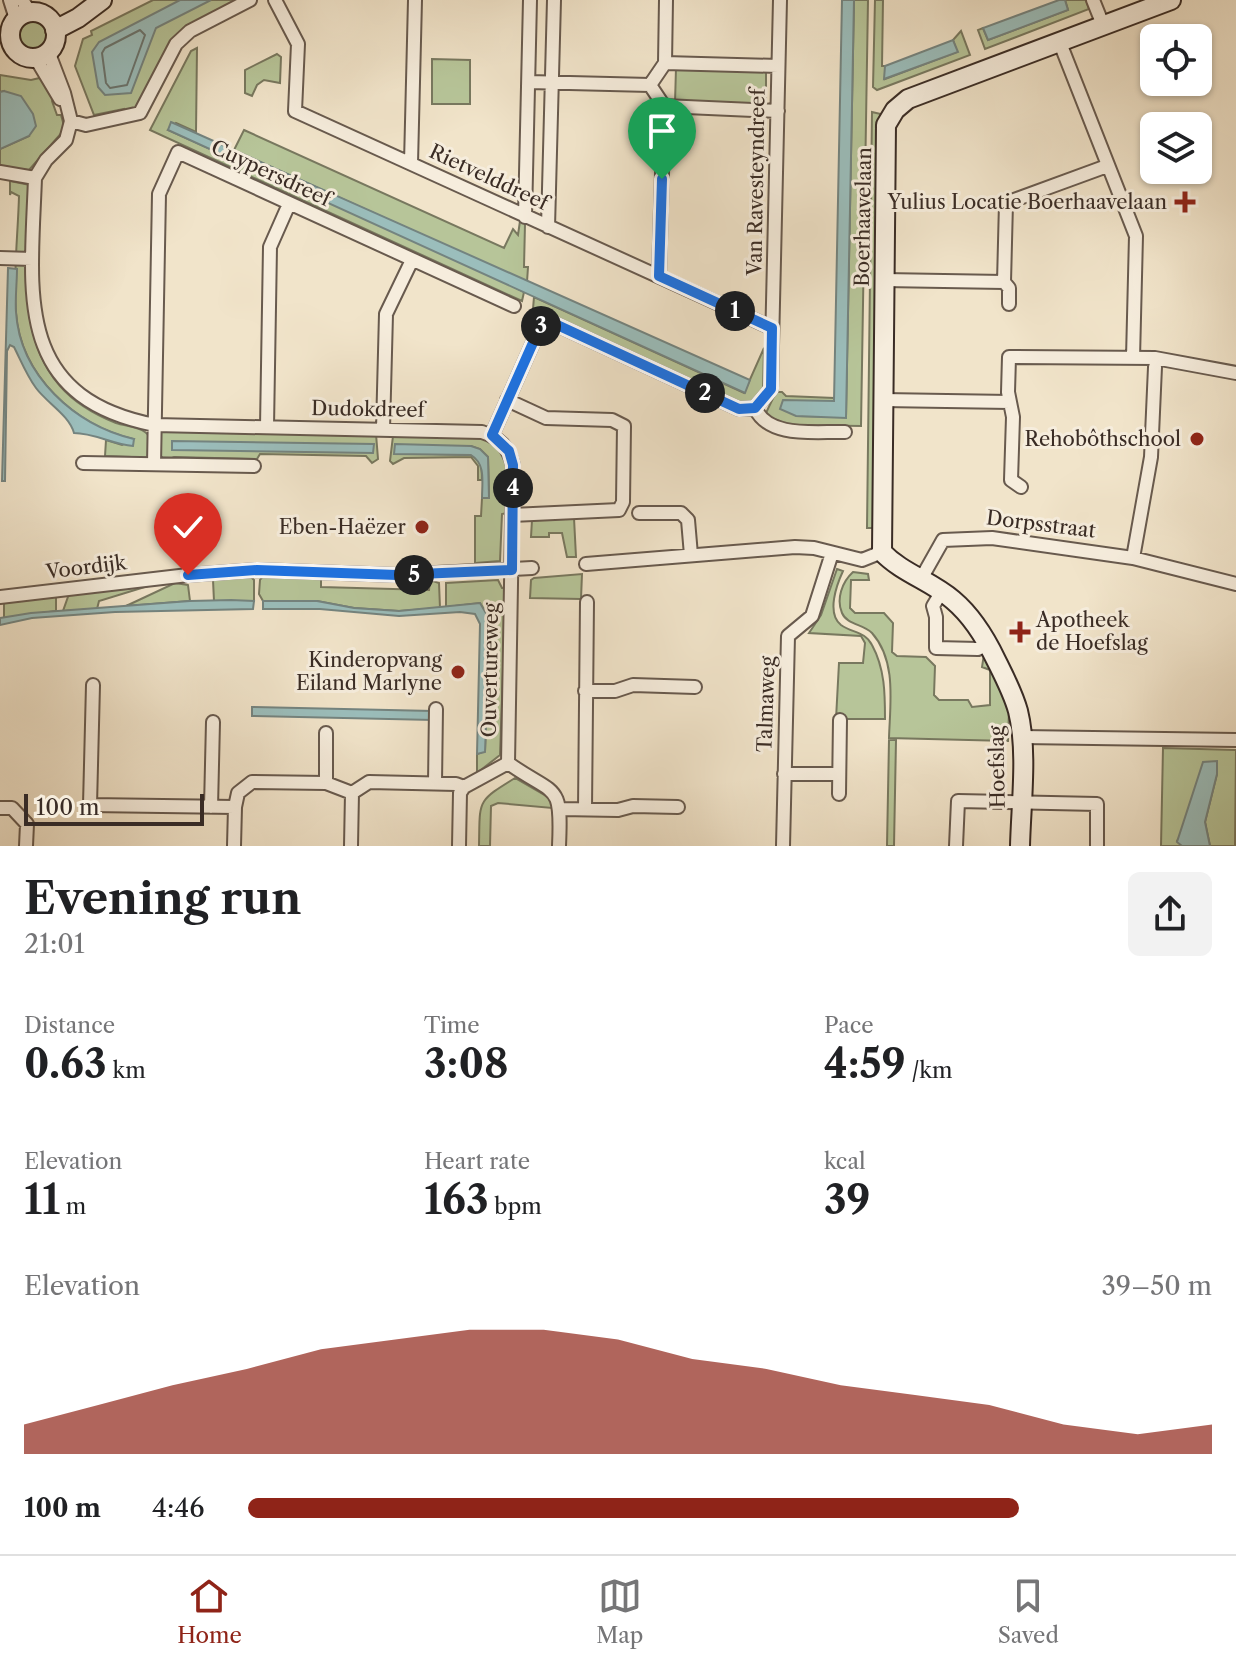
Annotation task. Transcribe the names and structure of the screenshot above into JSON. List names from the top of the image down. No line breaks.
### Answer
{"streets":{"street":["Cuypersdreef","Rietvelddreef","Van Ravesteyndreef","Boerhaavelaan","Dudokdreef","Dorpsstraat","Voordijk","Ouvertureweg","Talmaweg","Hoefslag"]},"crossings":[["Cuypersdreef","Dudokdreef"],["Rietvelddreef","Van Ravesteyndreef"],["Dorpsstraat","Hoefslag"],["Voordijk","Ouvertureweg"]],"places":{"health":["Yulius Locatie Boerhaavelaan","Apotheek de Hoefslag"],"other":["Rehobôthschool","Eben-Haëzer","Kinderopvang Eiland Marlyne"]},"scale_bar":"100 m","page":{"pins":["1","3","2","4","5"],"scale":"100 m","heading":["Evening run","21:01"],"stats":[["Distance","0.63 km"],["Time","3:08"],["Pace","4:59 /km"],["Elevation","11 m"],["Heart rate","163 bpm"],["kcal","39"]],"chart":["Elevation","39–50 m"],"list":[{"name":"100 m","note":"4:46"}],"tabs":["Home","Map","Saved"]}}
